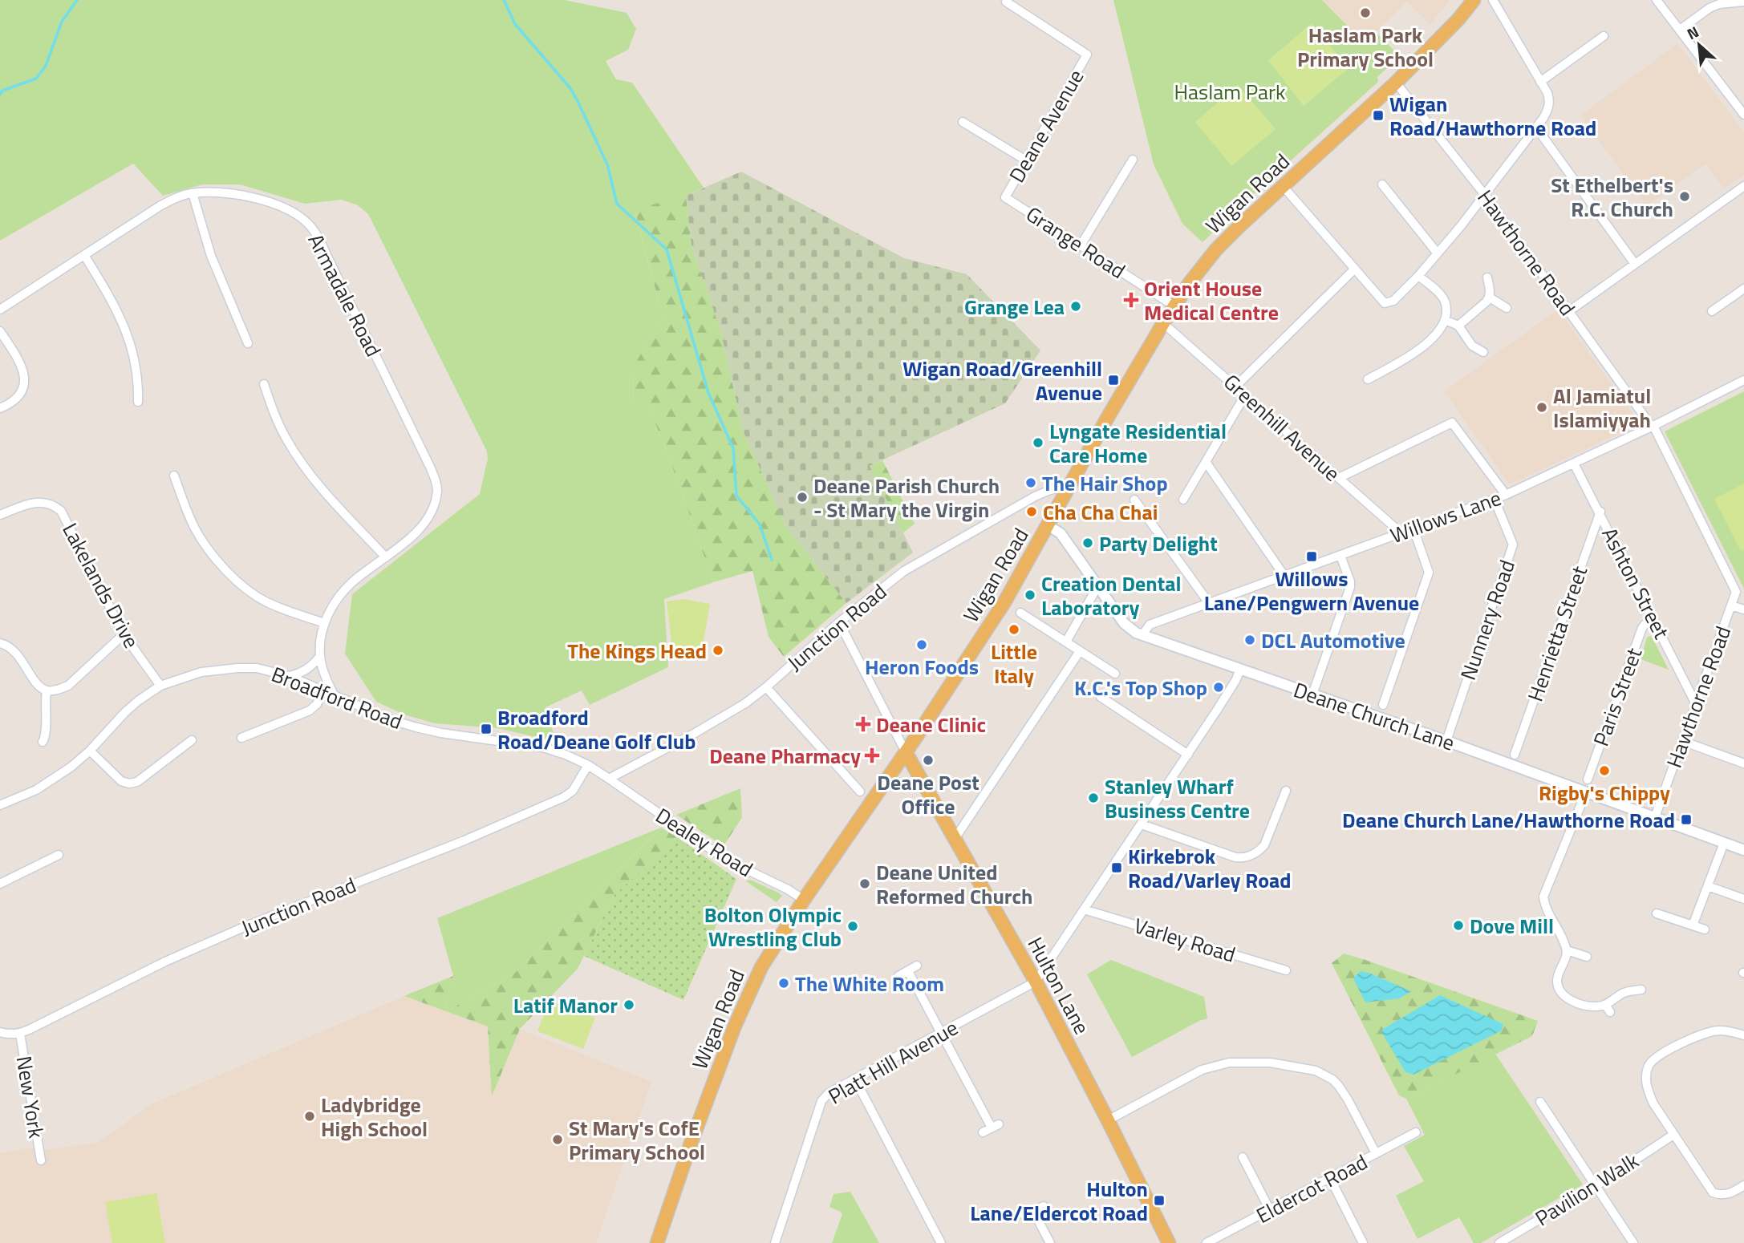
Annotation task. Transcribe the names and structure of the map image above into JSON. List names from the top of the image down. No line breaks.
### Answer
{"streets":{"main road":["Wigan Road","Hulton Lane"],"street":["Deane Avenue","Grange Road","Hawthorne Road","Armadale Road","Greenhill Avenue","Willows Lane","Ashton Street","Lakelands Drive","Nunnery Road","Junction Road","Henrietta Street","Paris Street","Broadford Road","Deane Church Lane","Dealey Road","Varley Road","Platt Hill Avenue","New York","Eldercot Road","Pavilion Walk"]},"crossings":[["Deane Avenue","Grange Road"],["Wigan Road","Grange Road"],["Wigan Road","Hawthorne Road"],["Wigan Road","Greenhill Avenue"],["Wigan Road","Junction Road"],["Wigan Road","Deane Church Lane"],["Wigan Road","Dealey Road"],["Wigan Road","Hulton Lane"],["Hawthorne Road","Willows Lane"],["Hawthorne Road","Ashton Street"],["Hawthorne Road","Deane Church Lane"],["Armadale Road","Broadford Road"],["Greenhill Avenue","Willows Lane"],["Willows Lane","Ashton Street"],["Willows Lane","Nunnery Road"],["Willows Lane","Deane Church Lane"],["Ashton Street","Henrietta Street"],["Ashton Street","Paris Street"],["Lakelands Drive","Broadford Road"],["Nunnery Road","Deane Church Lane"],["Junction Road","Broadford Road"],["Junction Road","Dealey Road"],["Junction Road","New York"],["Broadford Road","Dealey Road"],["Hulton Lane","Platt Hill Avenue"]],"parks":["Haslam Park"],"places":{"other":["Haslam Park Primary School","St Ethelbert's R.C. Church","Grange Lea","Al Jamiatul Islamiyyah","Lyngate Residential Care Home","The Hair Shop","Deane Parish Church - St Mary the Virgin","Cha Cha Chai","Party Delight","Creation Dental Laboratory","Little Italy","DCL Automotive","Heron Foods","The Kings Head","K.C.'s Top Shop","Deane Post Office","Rigby's Chippy","Stanley Wharf Business Centre","Deane United Reformed Church","Dove Mill","Bolton Olympic Wrestling Club","The White Room","Latif Manor","Ladybridge High School","St Mary's CofE Primary School"],"transit":["Wigan Road/Hawthorne Road","Wigan Road/Greenhill Avenue","Willows Lane/Pengwern Avenue","Broadford Road/Deane Golf Club","Deane Church Lane/Hawthorne Road","Kirkebrok Road/Varley Road","Hulton Lane/Eldercot Road"],"health":["Orient House Medical Centre","Deane Clinic","Deane Pharmacy"]},"north":"top left"}
